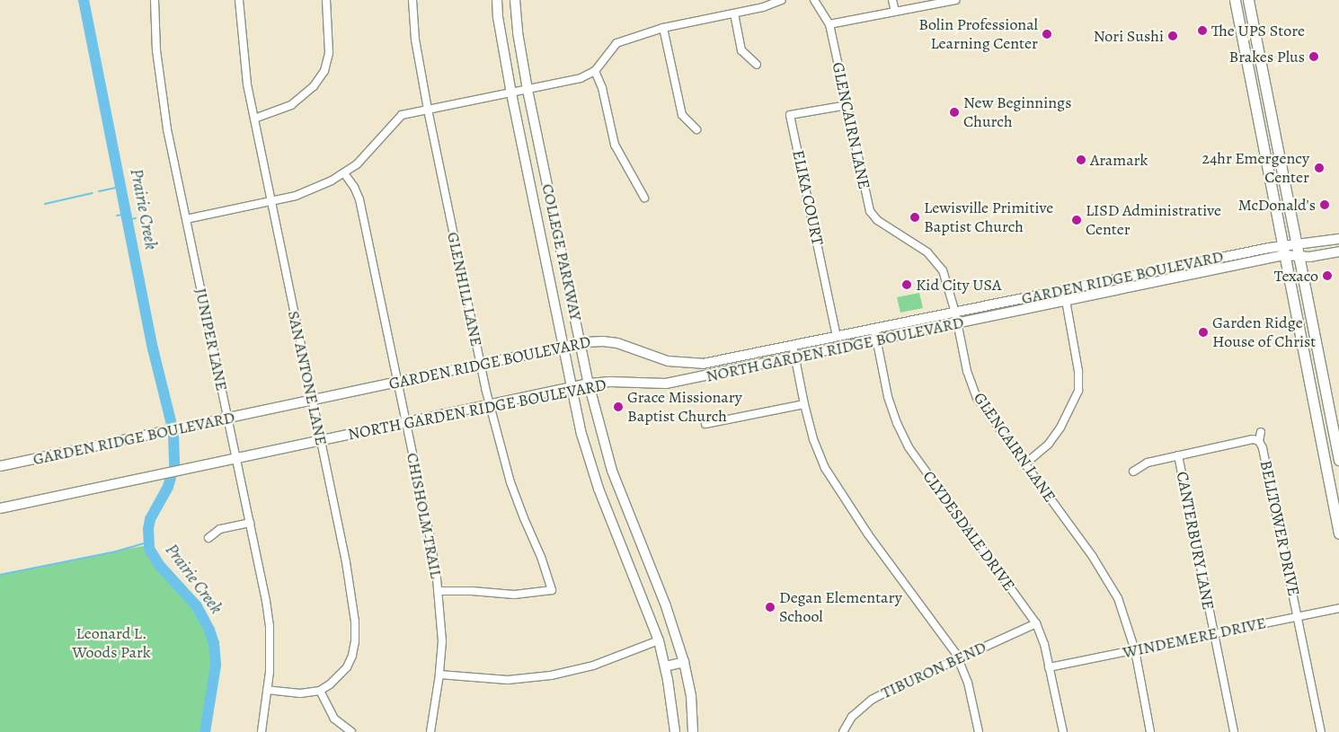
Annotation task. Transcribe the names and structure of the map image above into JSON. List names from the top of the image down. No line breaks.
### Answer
{"streets":{"main road":["COLLEGE PARKWAY","GARDEN RIDGE BOULEVARD","NORTH GARDEN RIDGE BOULEVARD"],"street":["GLENCAIRN LANE","ELIKA COURT","GLENHILL LANE","JUNIPER LANE","SAN ANTONE LANE","CHISHOLM TRAIL","BELLTOWER DRIVE","CLYDESDALE DRIVE","CANTERBURY LANE","WINDEMERE DRIVE","TIBURON BEND"]},"crossings":[["GLENCAIRN LANE","ELIKA COURT"],["GLENCAIRN LANE","GARDEN RIDGE BOULEVARD"],["GLENCAIRN LANE","NORTH GARDEN RIDGE BOULEVARD"],["GLENCAIRN LANE","WINDEMERE DRIVE"],["ELIKA COURT","GARDEN RIDGE BOULEVARD"],["COLLEGE PARKWAY","GARDEN RIDGE BOULEVARD"],["COLLEGE PARKWAY","NORTH GARDEN RIDGE BOULEVARD"],["GARDEN RIDGE BOULEVARD","GLENHILL LANE"],["GARDEN RIDGE BOULEVARD","JUNIPER LANE"],["GARDEN RIDGE BOULEVARD","NORTH GARDEN RIDGE BOULEVARD"],["GARDEN RIDGE BOULEVARD","SAN ANTONE LANE"],["GARDEN RIDGE BOULEVARD","CHISHOLM TRAIL"],["GARDEN RIDGE BOULEVARD","CLYDESDALE DRIVE"],["GLENHILL LANE","NORTH GARDEN RIDGE BOULEVARD"],["GLENHILL LANE","CHISHOLM TRAIL"],["JUNIPER LANE","NORTH GARDEN RIDGE BOULEVARD"],["JUNIPER LANE","SAN ANTONE LANE"],["NORTH GARDEN RIDGE BOULEVARD","SAN ANTONE LANE"],["NORTH GARDEN RIDGE BOULEVARD","CHISHOLM TRAIL"],["NORTH GARDEN RIDGE BOULEVARD","CLYDESDALE DRIVE"],["BELLTOWER DRIVE","WINDEMERE DRIVE"],["CLYDESDALE DRIVE","WINDEMERE DRIVE"],["CLYDESDALE DRIVE","TIBURON BEND"],["CANTERBURY LANE","WINDEMERE DRIVE"]],"water":["Prairie Creek"],"parks":["Leonard L. Woods Park"],"places":["The UPS Store","Bolin Professional Learning Center","Nori Sushi","Brakes Plus","New Beginnings Church","Aramark","24hr Emergency Center","McDonald's","Lewisville Primitive Baptist Church","LISD Administrative Center","Texaco","Kid City USA","Garden Ridge House of Christ","Grace Missionary Baptist Church","Degan Elementary School"]}
